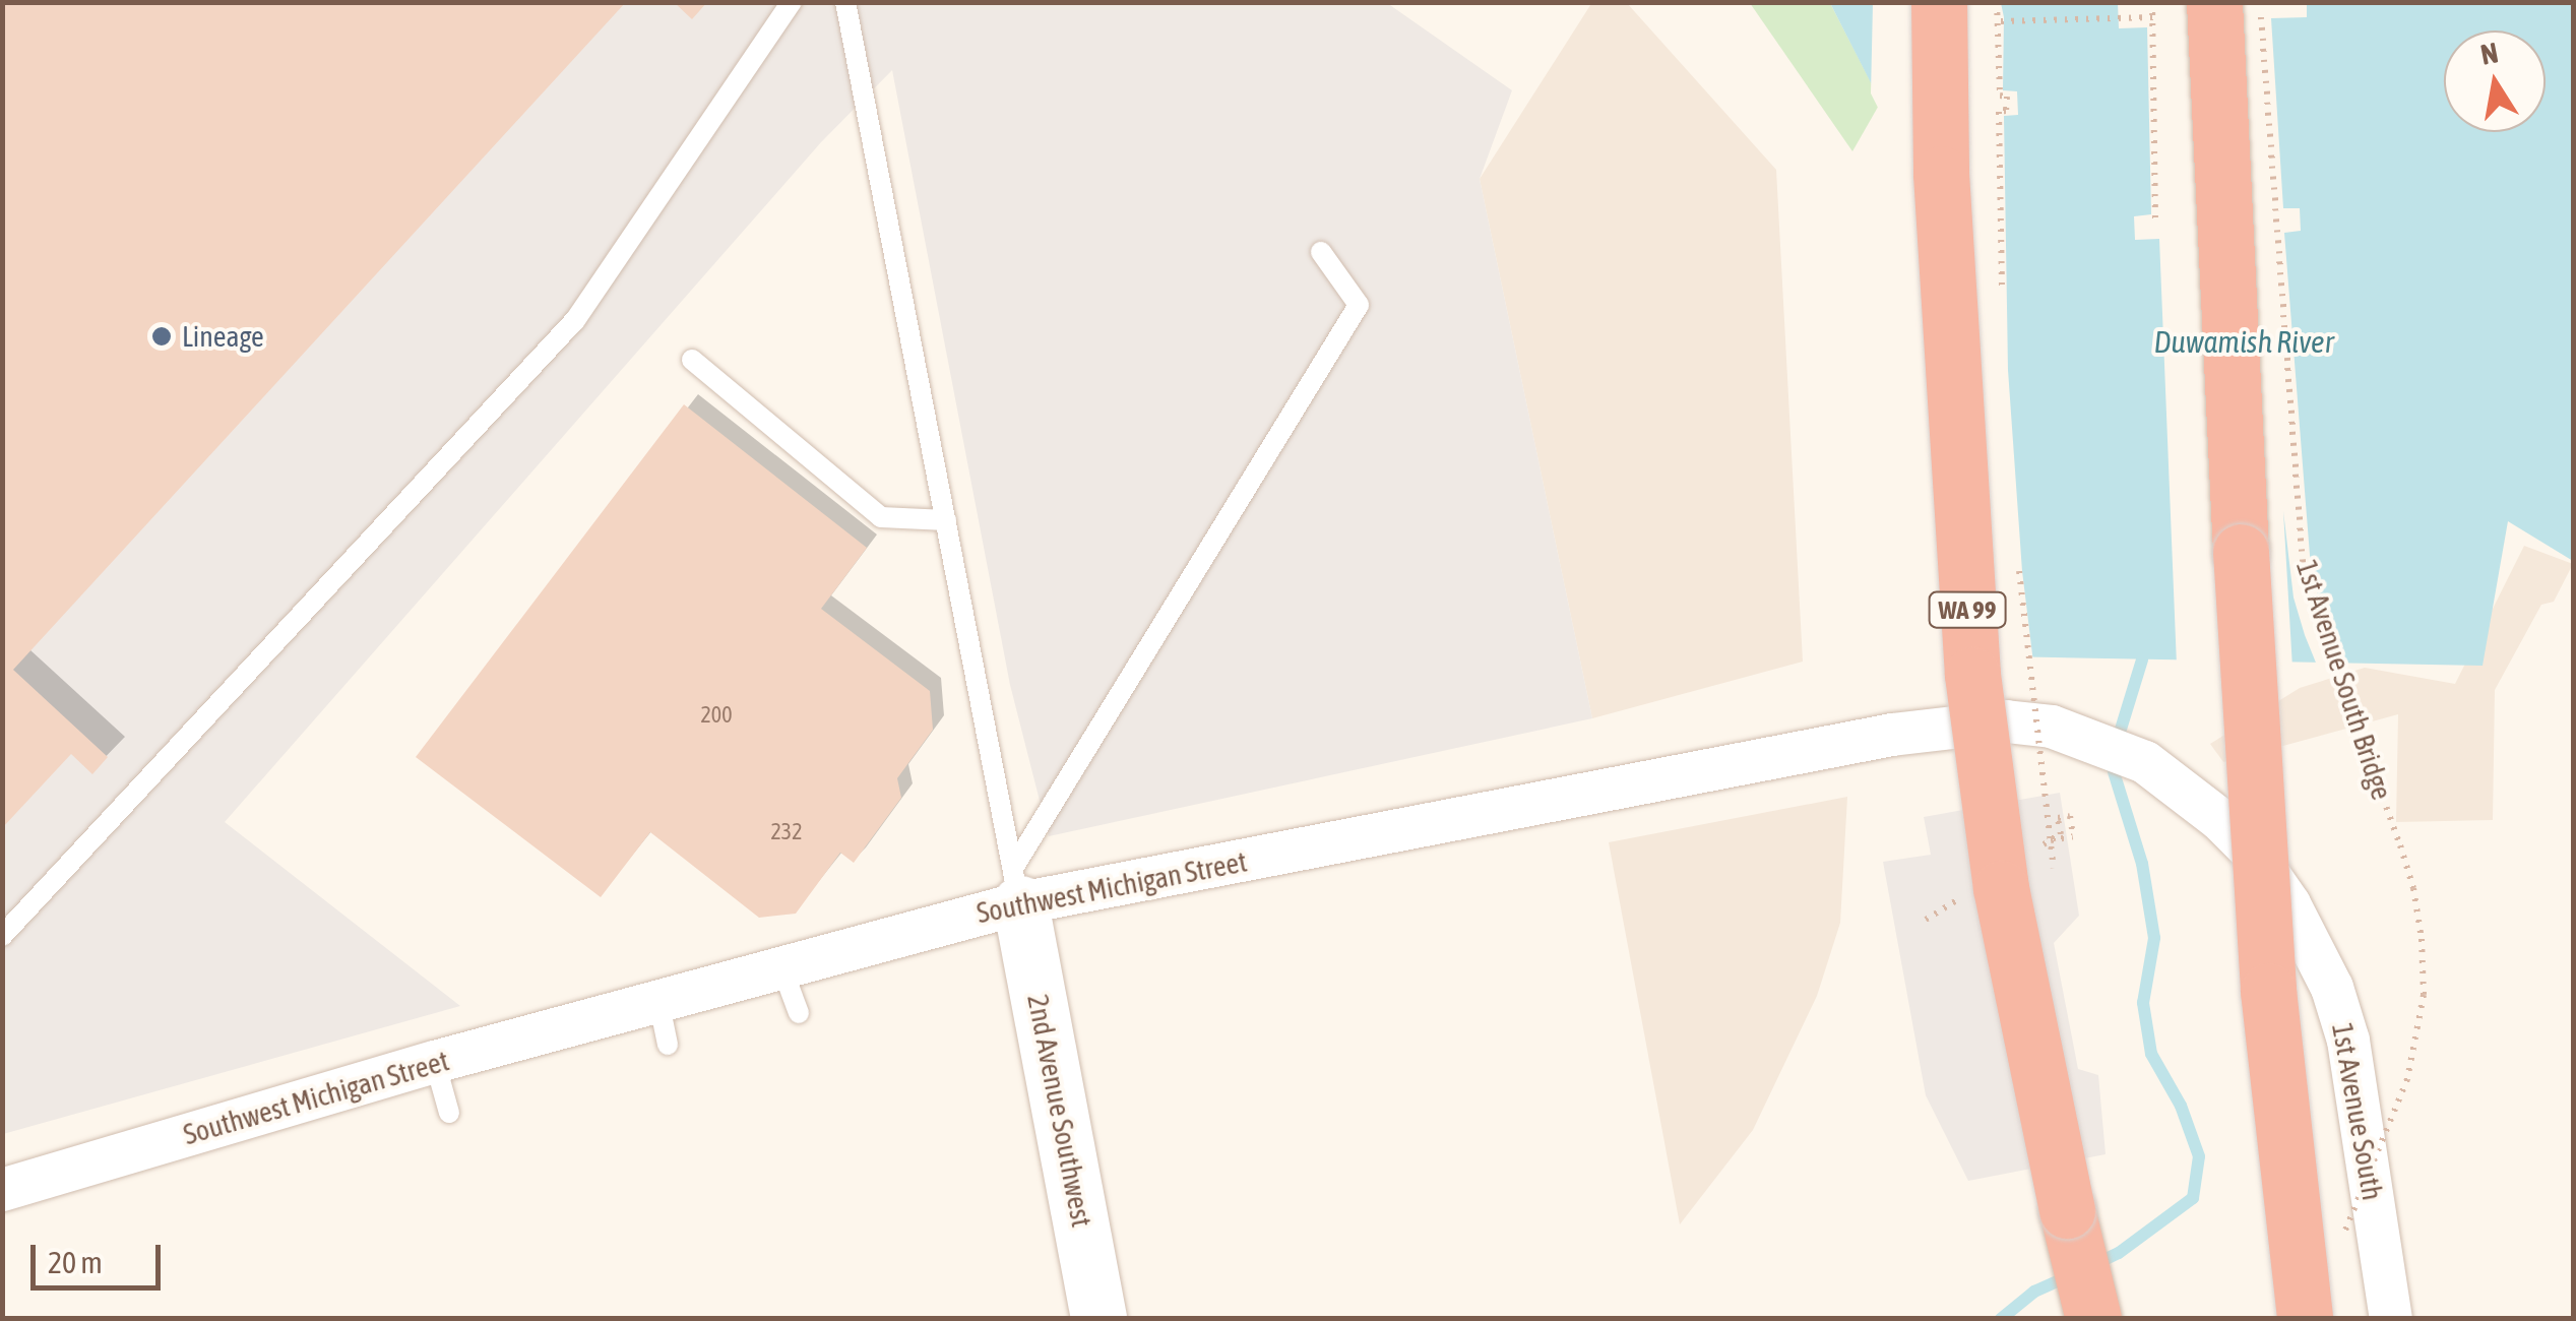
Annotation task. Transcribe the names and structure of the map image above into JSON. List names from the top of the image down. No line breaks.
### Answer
{"streets":{"highway":["WA 99"],"street":["Southwest Michigan Street","2nd Avenue Southwest","1st Avenue South"],"path":["1st Avenue South Bridge"]},"crossings":[["Southwest Michigan Street","2nd Avenue Southwest"],["Southwest Michigan Street","1st Avenue South"]],"water":["Duwamish River"],"places":["Lineage"],"house_numbers":["200","232"],"scale_bar":"20 m","north":"top"}
